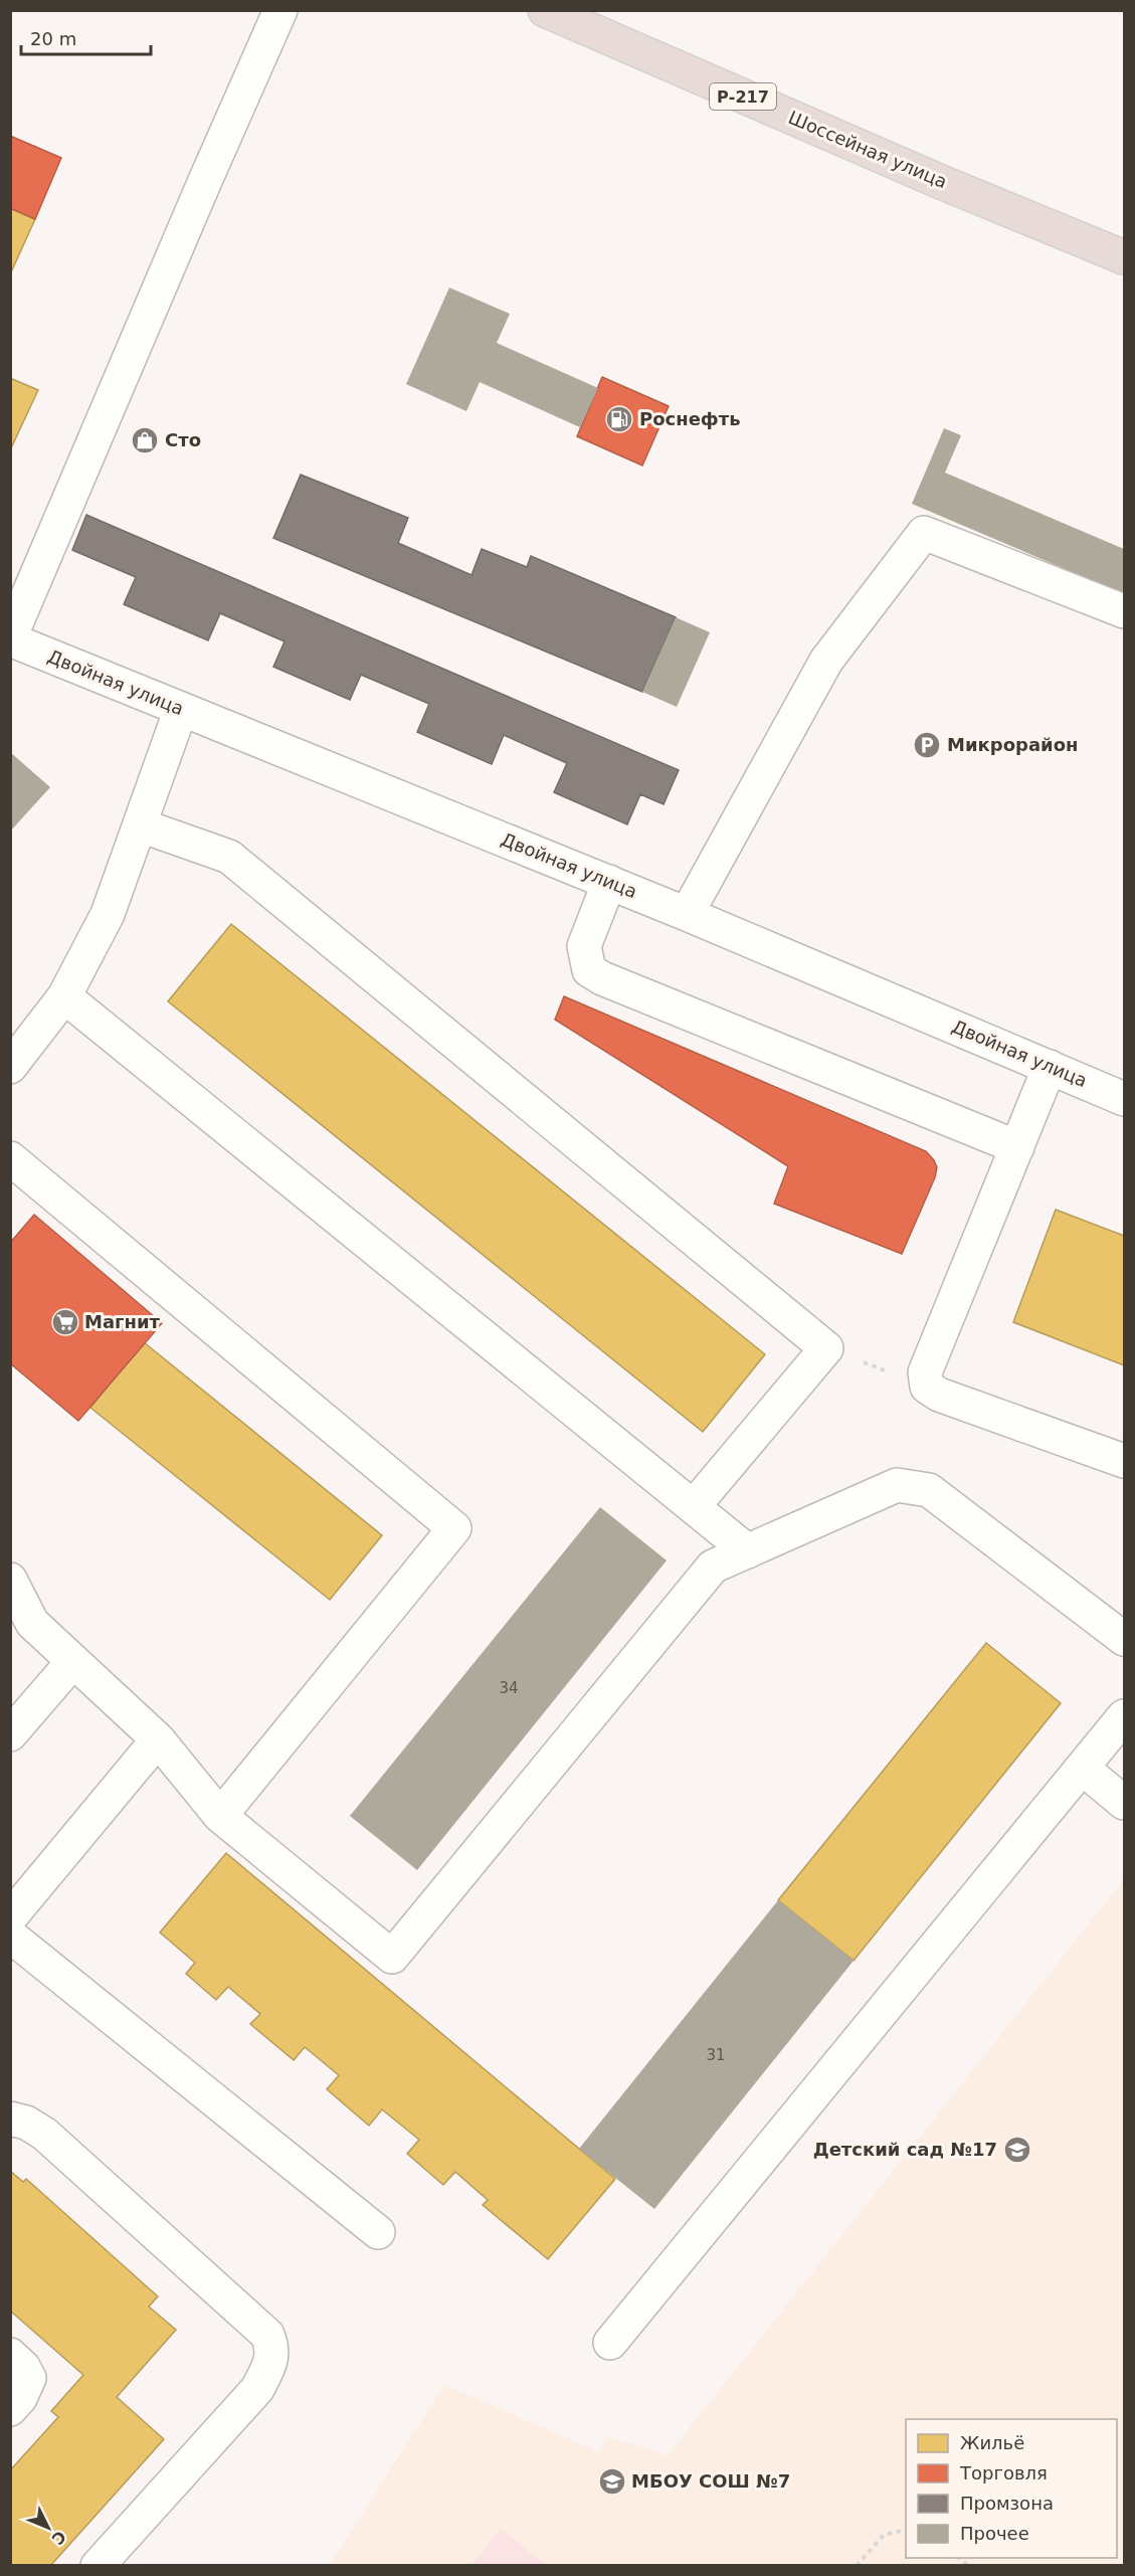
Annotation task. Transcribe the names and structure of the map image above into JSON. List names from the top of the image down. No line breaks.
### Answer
{"streets":{"highway":["Р-217","Шоссейная улица"],"street":["Двойная улица"]},"places":{"fuel station":["Роснефть"],"shop":["Сто"],"parking":["Микрорайон"],"supermarket":["Магнит"],"school or university":["Детский сад №17","МБОУ СОШ №7"]},"house_numbers":["34","31"],"legend":["Жильё","Торговля","Промзона","Прочее"],"scale_bar":"20 m","north":"bottom right"}
